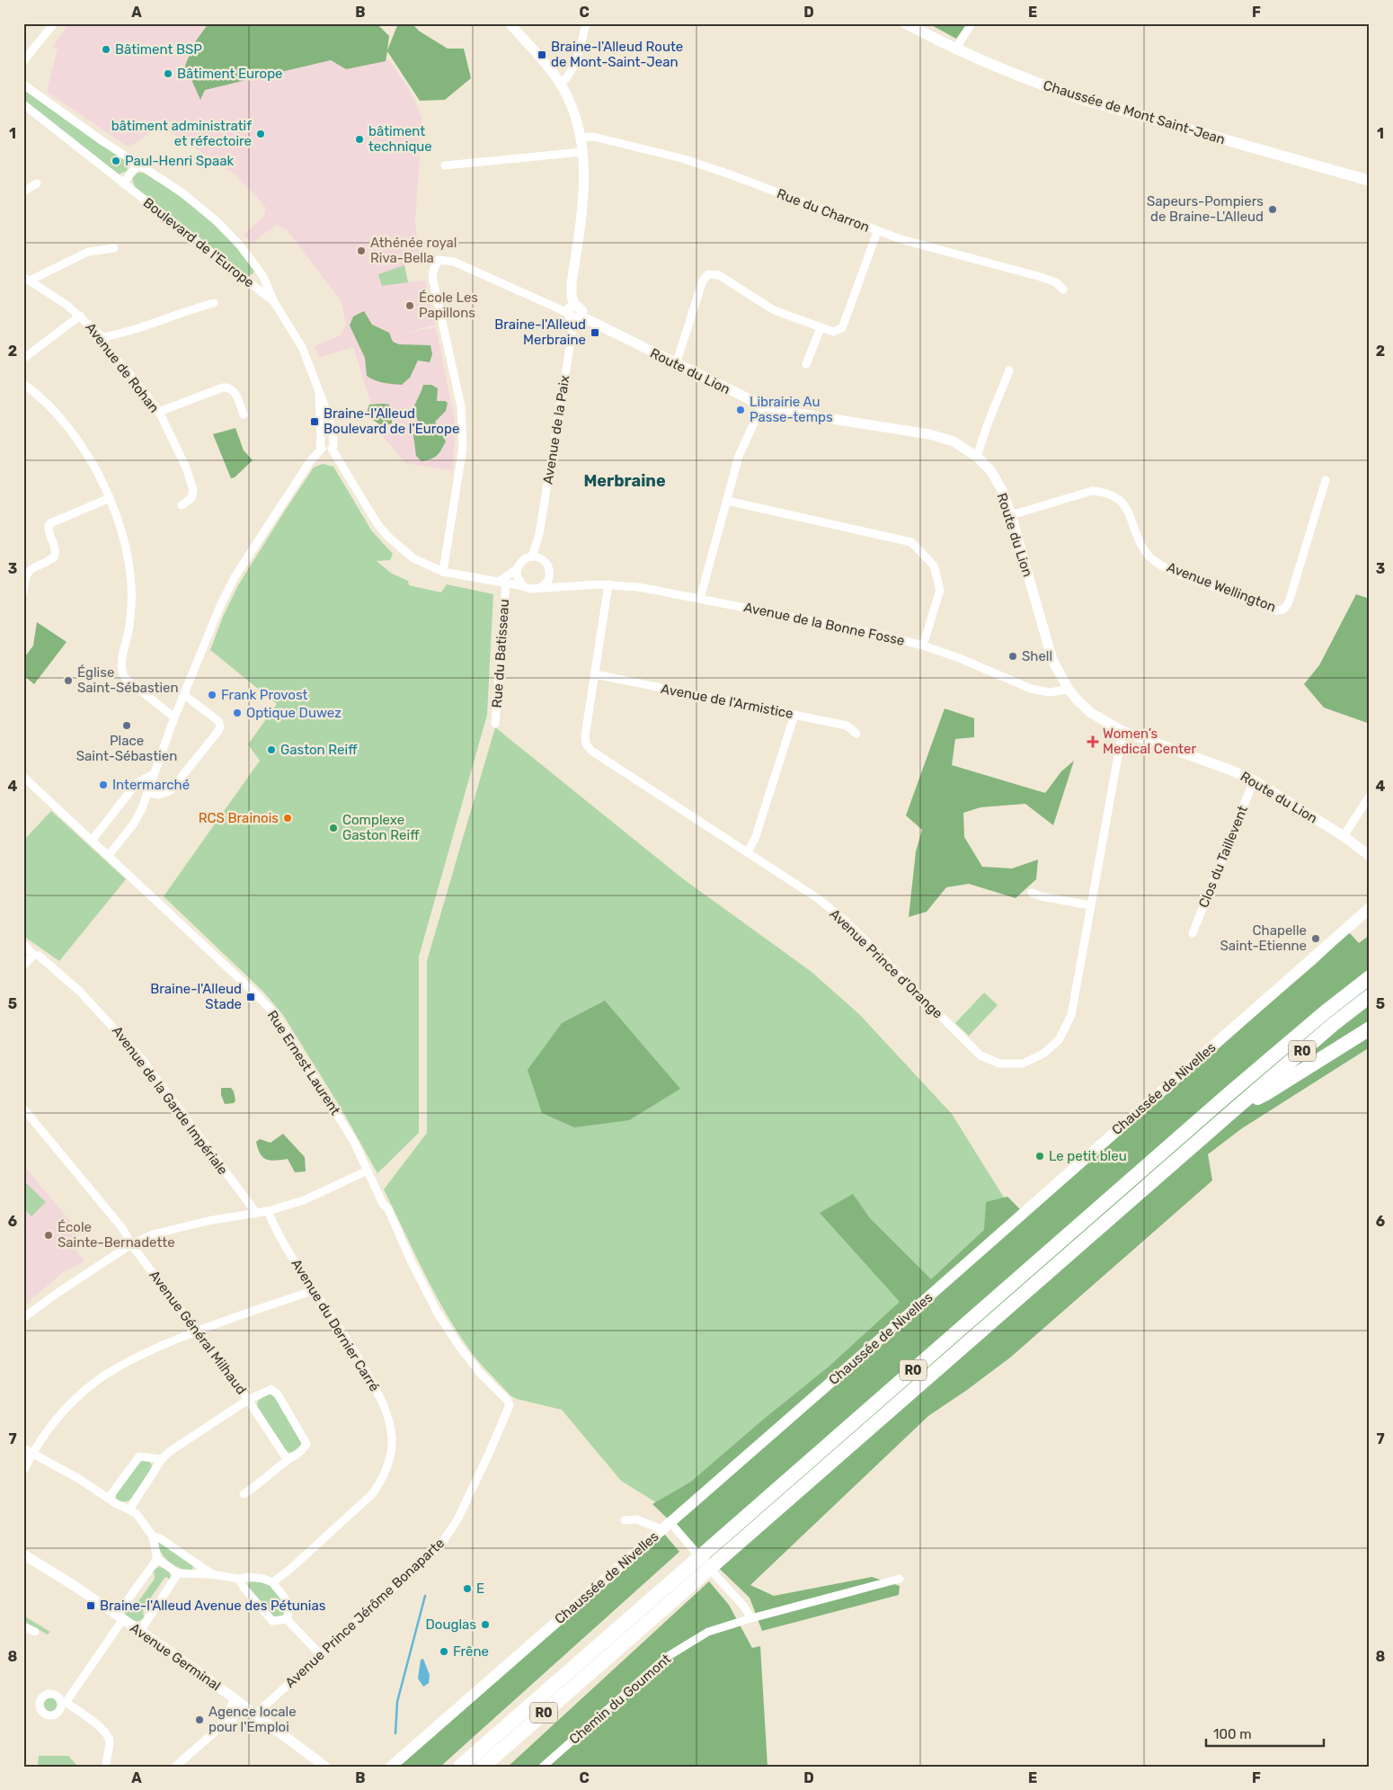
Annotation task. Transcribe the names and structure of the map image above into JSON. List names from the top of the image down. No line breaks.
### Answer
{"streets":{"highway":["R0"],"main road":["Chaussée de Mont Saint-Jean","Chaussée de Nivelles"],"street":["Rue du Charron","Boulevard de l'Europe","Avenue de Rohan","Route du Lion","Avenue de la Paix","Avenue Wellington","Avenue de la Bonne Fosse","Rue du Batisseau","Avenue de l'Armistice","Clos du Taillevent","Avenue Prince d'Orange","Rue Ernest Laurent","Avenue de la Garde Impériale","Avenue du Dernier Carré","Avenue Général Milhaud","Avenue Prince Jérôme Bonaparte","Avenue Germinal","Chemin du Goumont"]},"crossings":[["Route du Lion","Avenue de la Paix"],["Route du Lion","Avenue Wellington"],["Route du Lion","Avenue de la Bonne Fosse"],["Route du Lion","Clos du Taillevent"],["Route du Lion","Avenue Prince d'Orange"],["Avenue de la Paix","Avenue de la Bonne Fosse"],["Avenue de la Bonne Fosse","Avenue Prince d'Orange"],["Avenue de l'Armistice","Avenue Prince d'Orange"],["Rue Ernest Laurent","Avenue Prince Jérôme Bonaparte"],["Avenue Prince Jérôme Bonaparte","Avenue Germinal"]],"districts":["Merbraine"],"places":{"other":["Bâtiment BSP","Bâtiment Europe","bâtiment administratif et réfectoire","bâtiment technique","Paul-Henri Spaak","Sapeurs-Pompiers de Braine-L'Alleud","Athénée royal Riva-Bella","École Les Papillons","Librairie Au Passe-temps","Shell","Église Saint-Sébastien","Frank Provost","Optique Duwez","Place Saint-Sébastien","Gaston Reiff","Intermarché","RCS Brainois","Complexe Gaston Reiff","Chapelle Saint-Etienne","Le petit bleu","École Sainte-Bernadette","E","Douglas","Frêne","Agence locale pour l'Emploi"],"transit":["Braine-l'Alleud Route de Mont-Saint-Jean","Braine-l'Alleud Merbraine","Braine-l'Alleud Boulevard de l'Europe","Braine-l'Alleud Stade","Braine-l'Alleud Avenue des Pétunias"],"health":["Women’s Medical Center"]},"scale_bar":"100 m","grid":{"columns":["A","B","C","D","E","F"],"rows":["1","2","3","4","5","6","7","8"]}}
